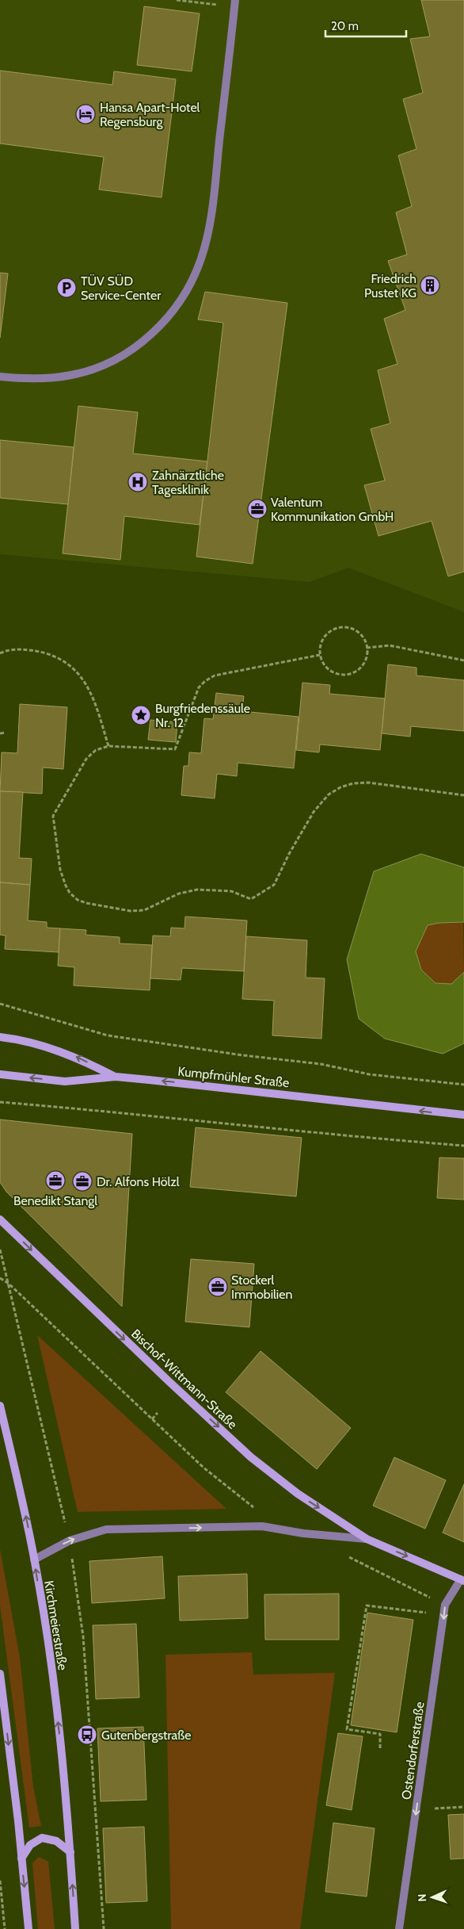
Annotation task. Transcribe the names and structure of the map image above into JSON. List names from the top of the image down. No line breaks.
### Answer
{"streets":{"street":["Kumpfmühler Straße","Bischof-Wittmann-Straße","Kirchmeierstraße","Ostendorferstraße"]},"crossings":[["Bischof-Wittmann-Straße","Kirchmeierstraße"],["Bischof-Wittmann-Straße","Ostendorferstraße"]],"one_way":["Kumpfmühler Straße","Bischof-Wittmann-Straße","Ostendorferstraße"],"places":{"hotel":["Hansa Apart-Hotel Regensburg"],"building":["Friedrich Pustet KG"],"parking":["TÜV SÜD Service-Center"],"hospital":["Zahnärztliche Tagesklinik"],"office":["Valentum Kommunikation GmbH","Benedikt Stangl","Dr. Alfons Hölzl","Stockerl Immobilien"],"place":["Burgfriedenssäule Nr. 12"],"bus stop":["Gutenbergstraße"]},"scale_bar":"20 m","north":"left"}
